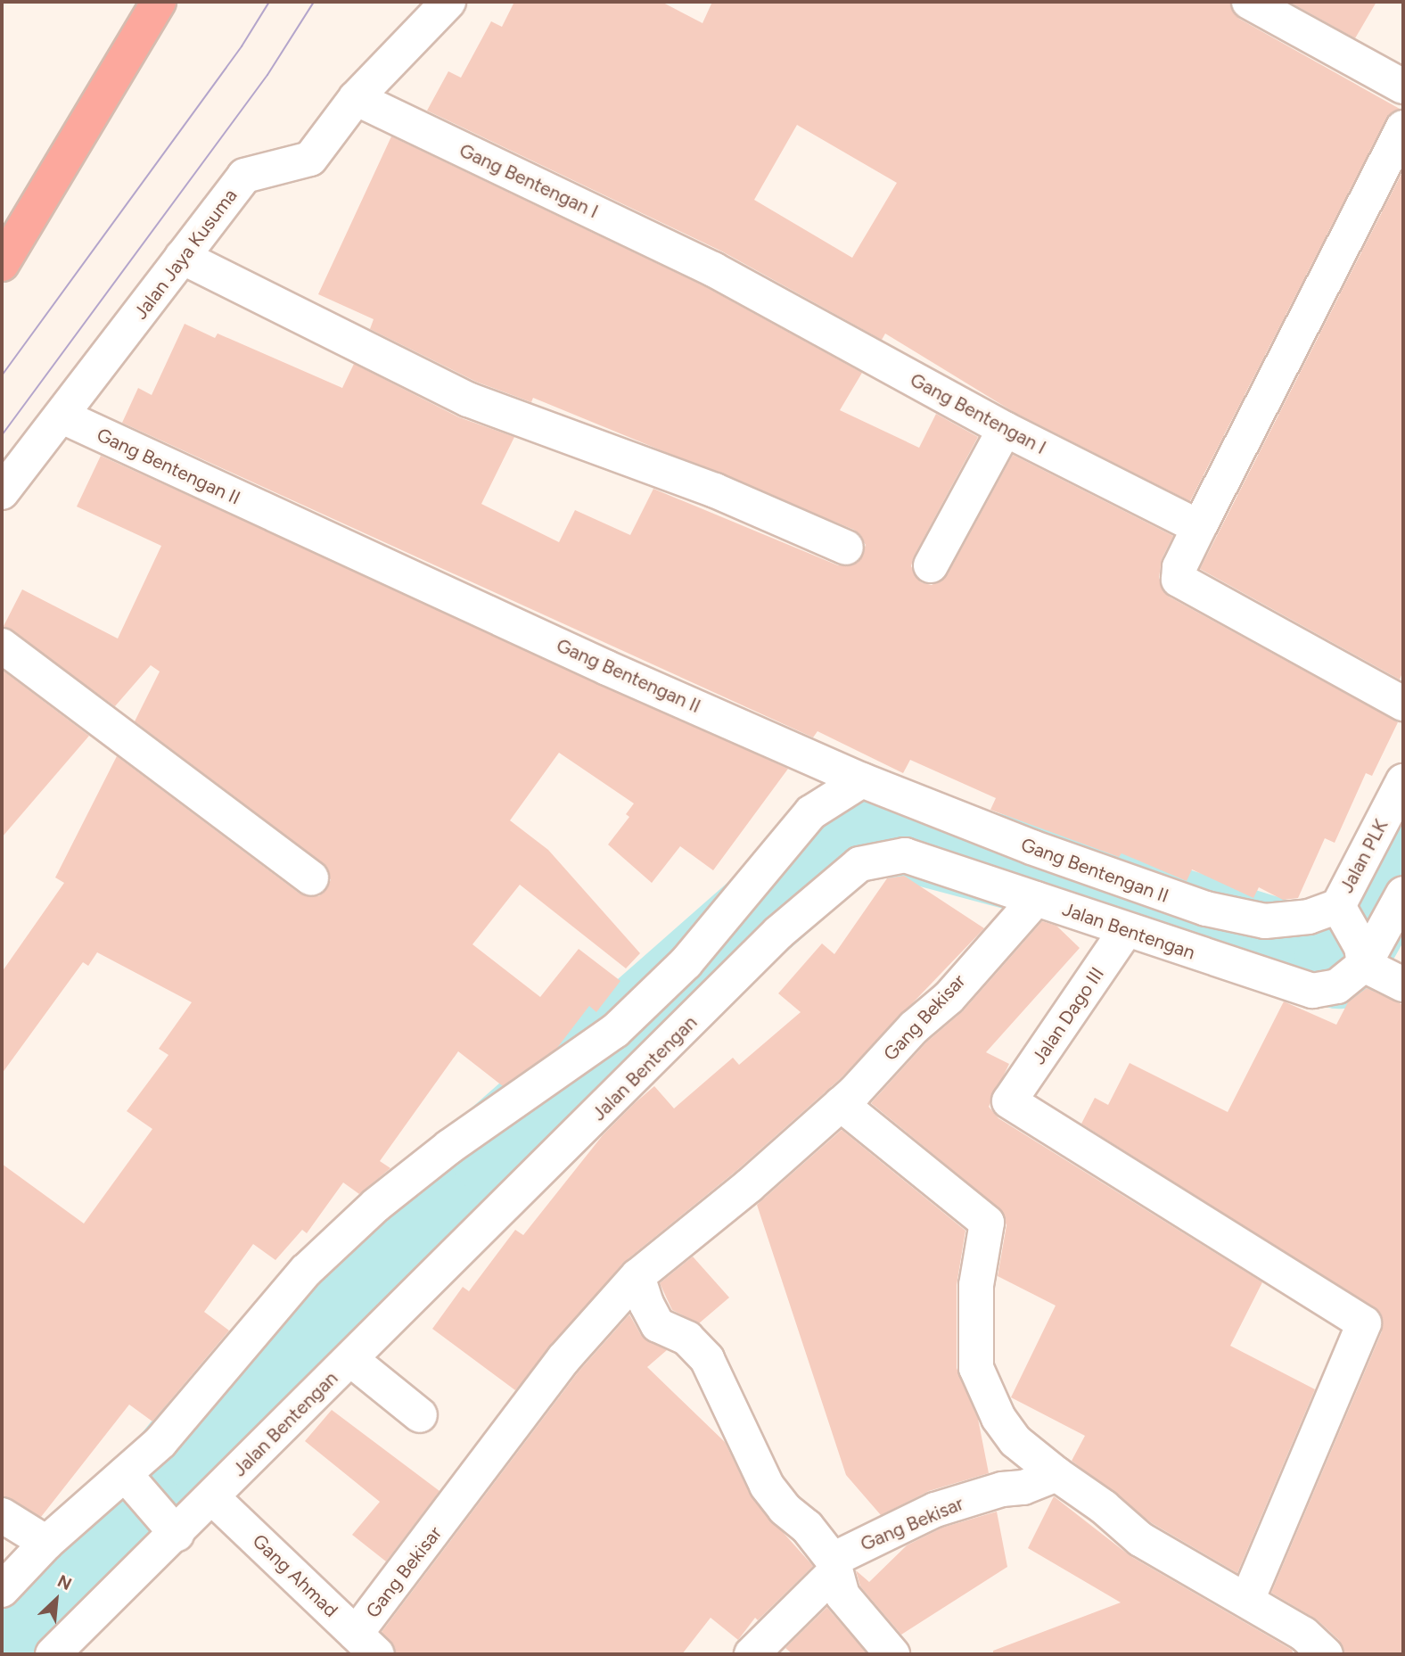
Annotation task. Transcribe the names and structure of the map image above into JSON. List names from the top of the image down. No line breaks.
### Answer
{"streets":{"street":["Gang Bentengan I","Jalan Jaya Kusuma","Gang Bentengan II","Jalan PLK","Jalan Bentengan","Jalan Dago III","Gang Bekisar","Gang Ahmad"]},"crossings":[["Gang Bentengan I","Jalan Jaya Kusuma"],["Jalan Jaya Kusuma","Gang Bentengan II"],["Gang Bentengan II","Jalan PLK"],["Jalan Bentengan","Jalan Dago III"],["Jalan Bentengan","Gang Bekisar"],["Jalan Bentengan","Gang Ahmad"],["Gang Bekisar","Gang Ahmad"]],"north":"top right"}
